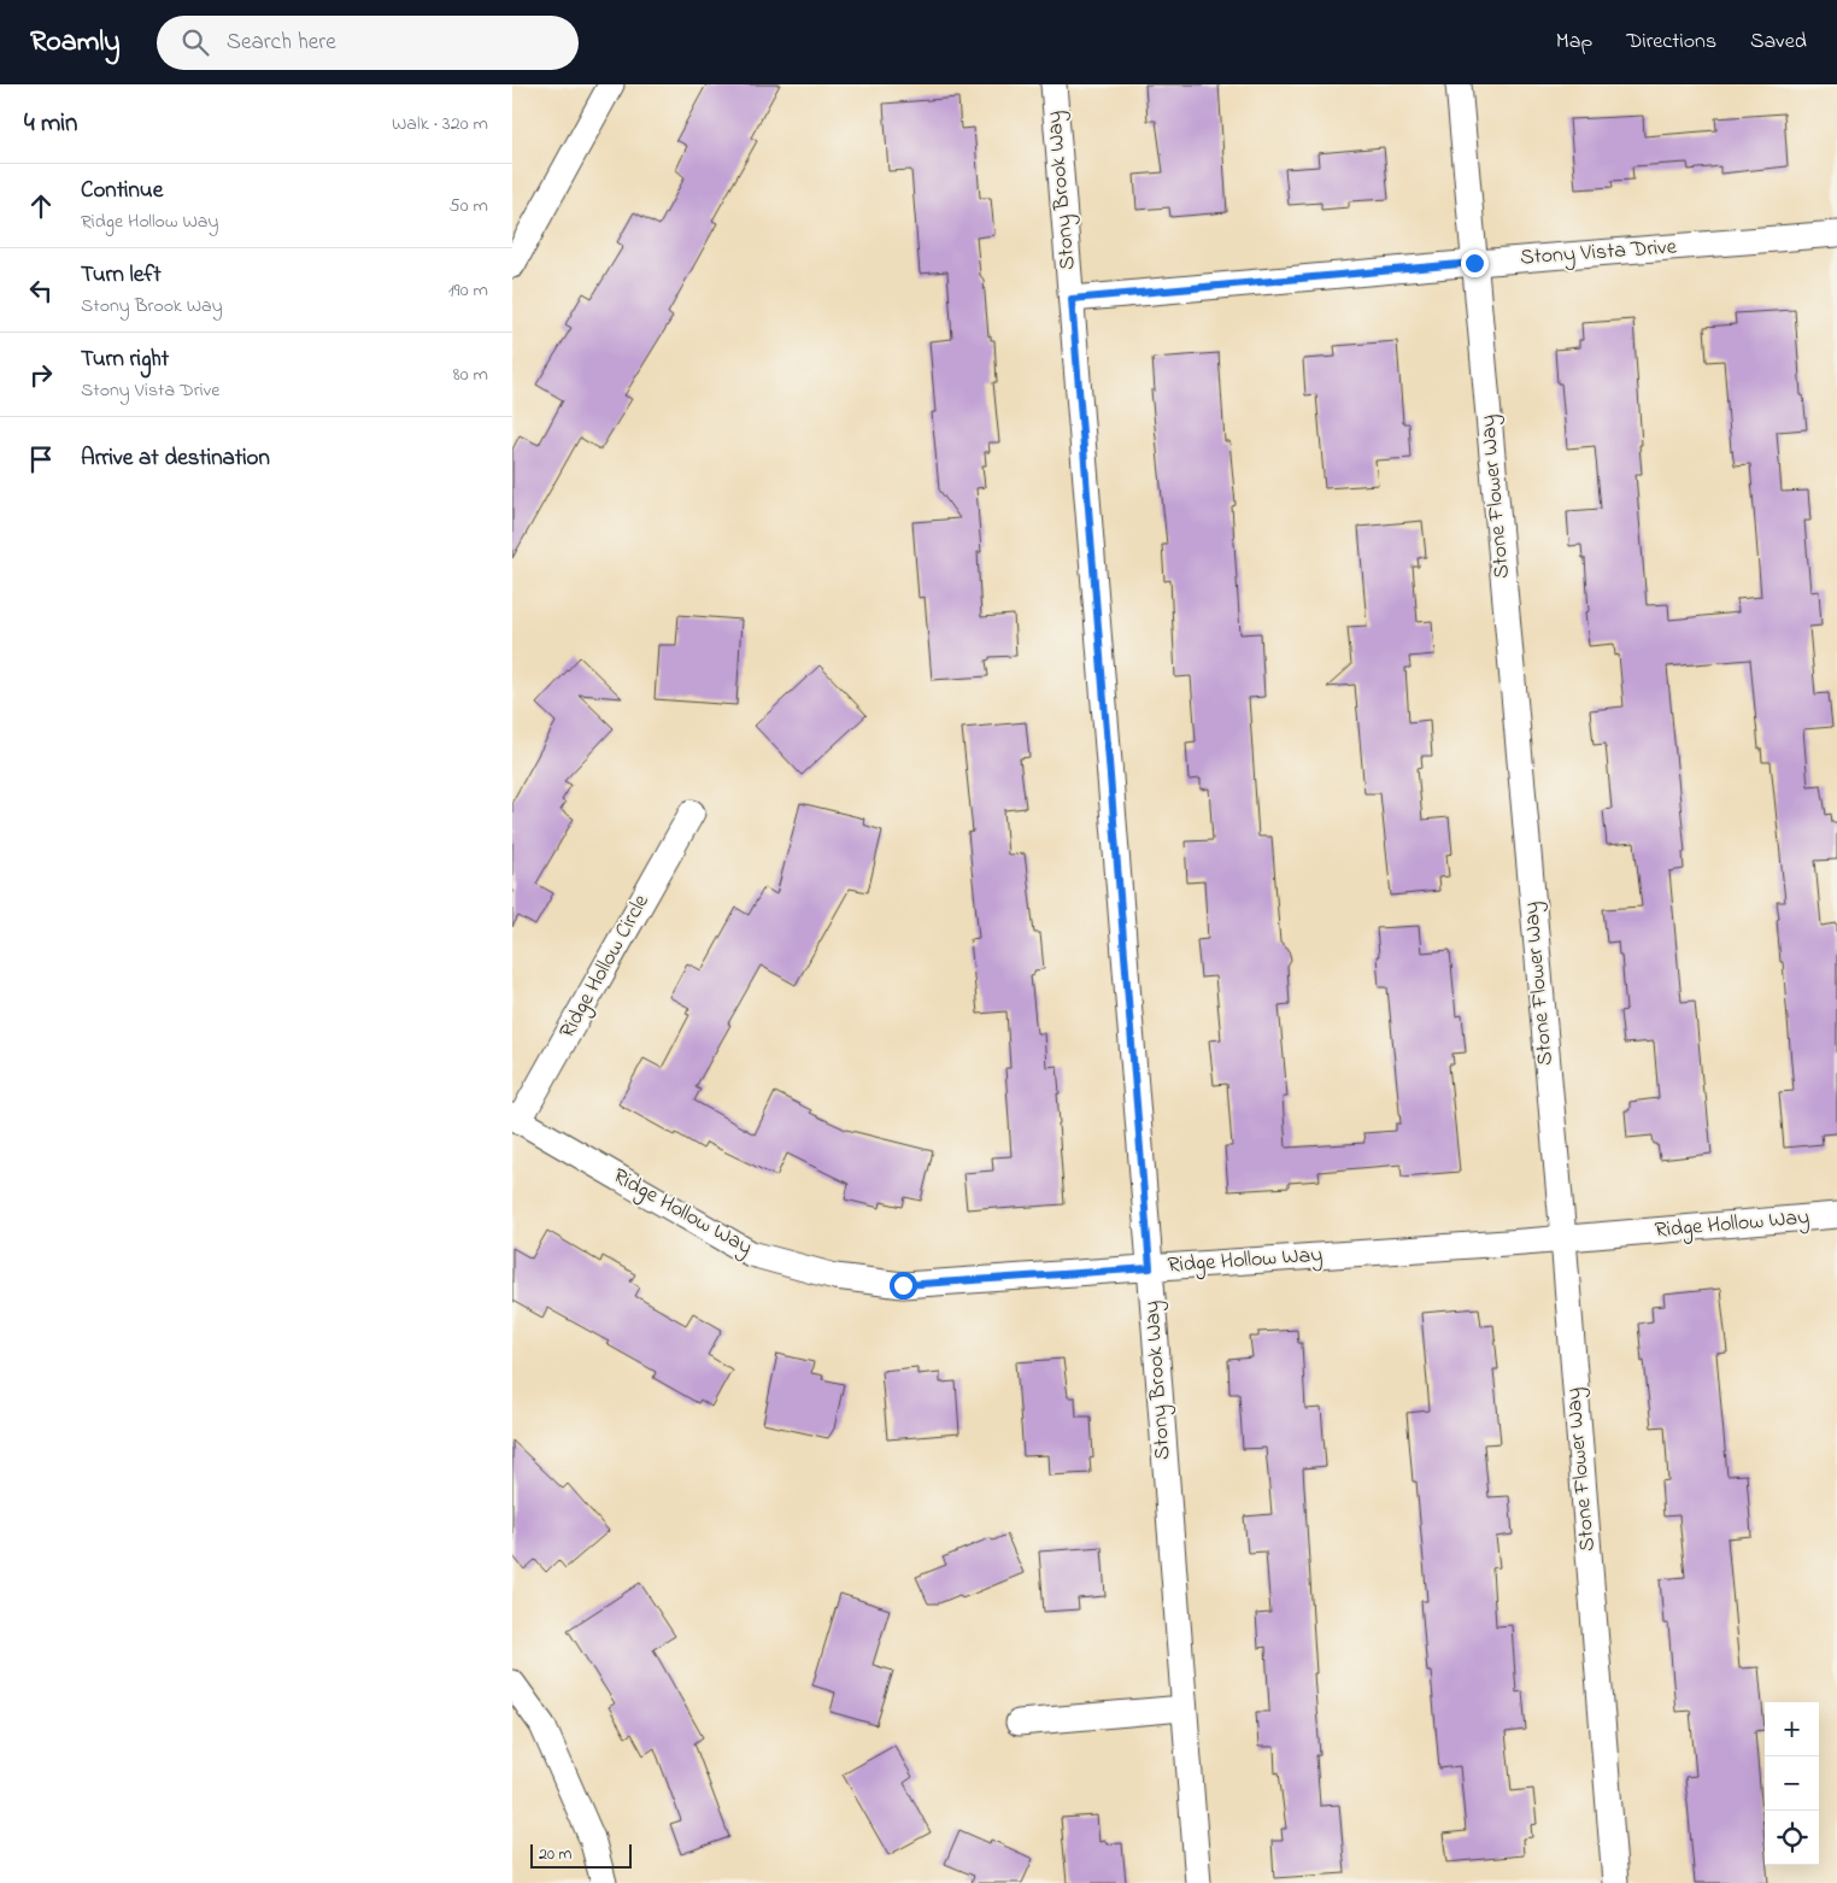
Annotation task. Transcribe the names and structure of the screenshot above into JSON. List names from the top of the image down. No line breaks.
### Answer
{"streets":{"street":["Stony Brook Way","Stony Vista Drive","Stone Flower Way","Ridge Hollow Circle","Ridge Hollow Way"]},"crossings":[["Stony Brook Way","Stony Vista Drive"],["Stony Brook Way","Ridge Hollow Way"],["Stony Vista Drive","Stone Flower Way"],["Stone Flower Way","Ridge Hollow Way"],["Ridge Hollow Circle","Ridge Hollow Way"]],"scale_bar":"20 m","page":{"header":"Roamly","search":"Search here","nav":["Map","Directions","Saved"],"heading":["4 min","Walk · 320 m"],"list":[["Continue","Ridge Hollow Way","50 m"],["Turn left","Stony Brook Way","190 m"],["Turn right","Stony Vista Drive","80 m"],"Arrive at destination"],"map_buttons":["+","−"],"scale":"20 m"}}
